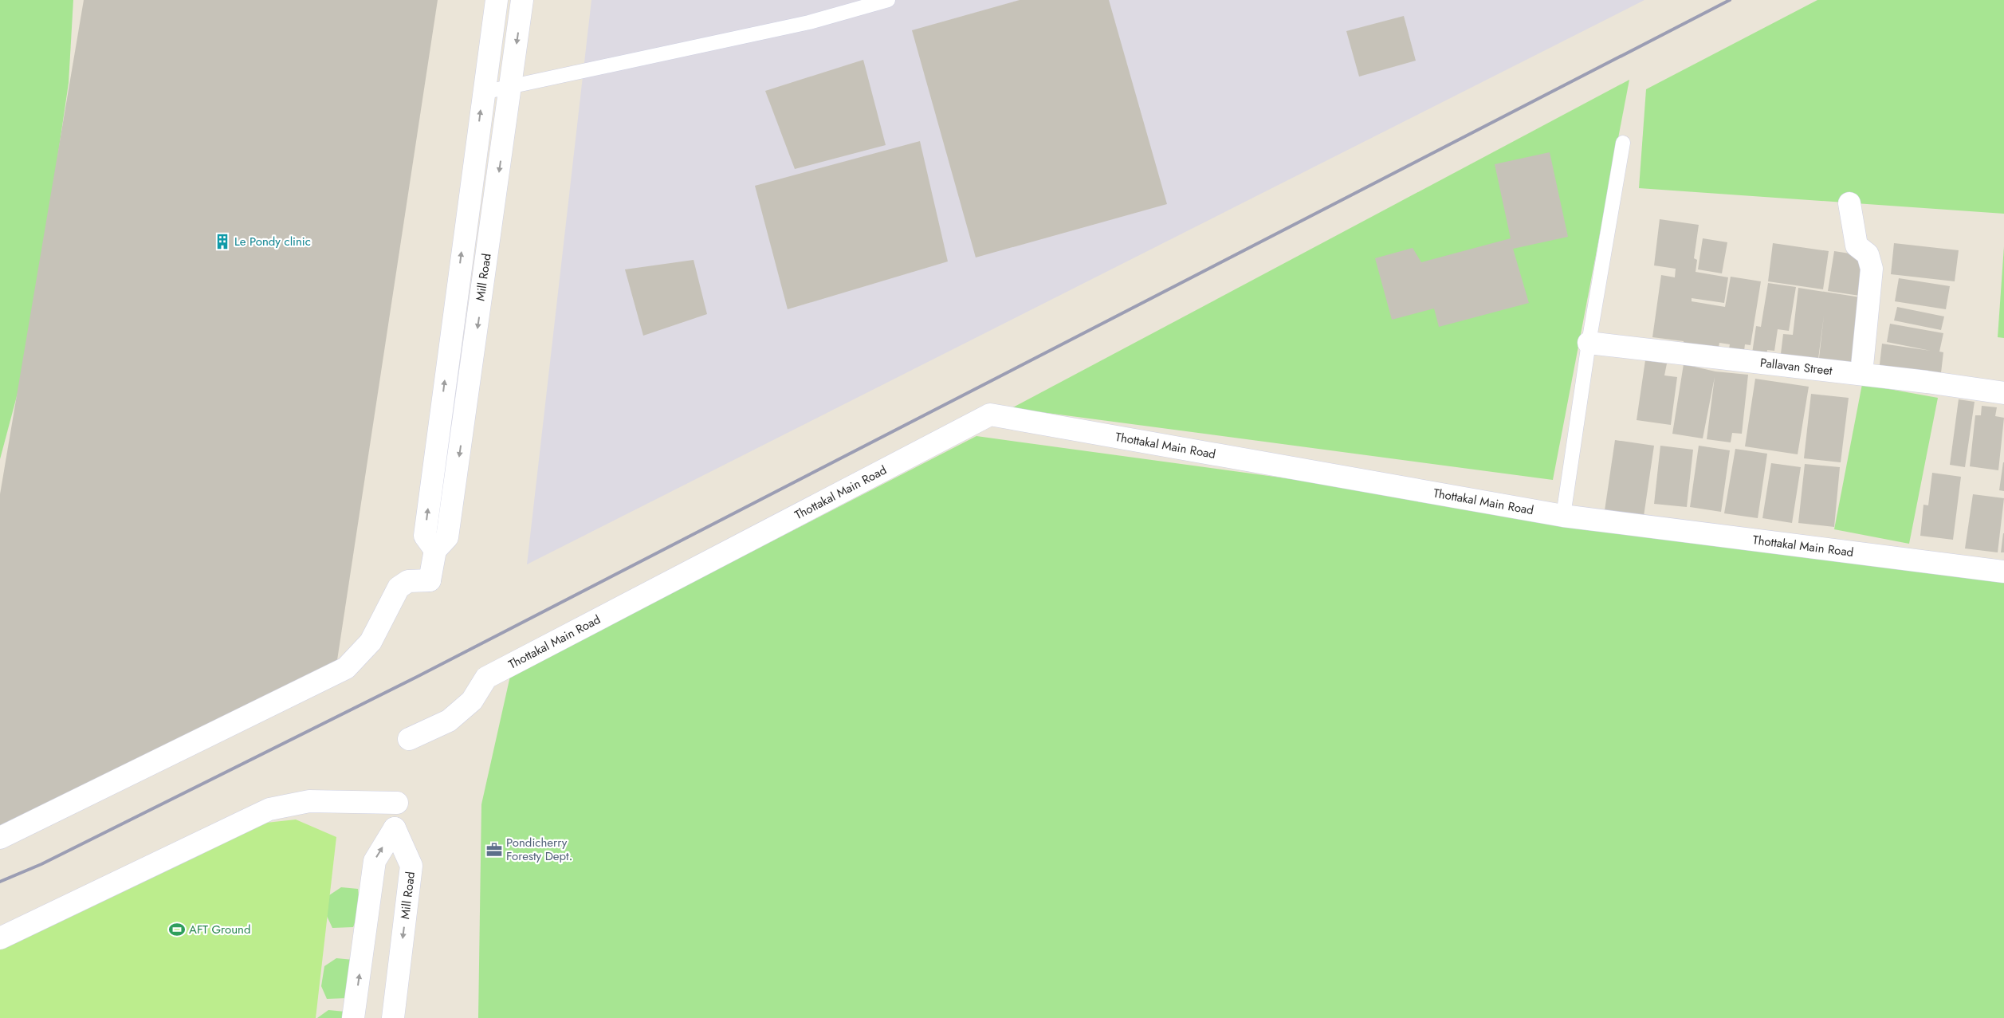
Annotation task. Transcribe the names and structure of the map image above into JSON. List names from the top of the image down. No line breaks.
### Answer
{"streets":{"street":["Mill Road","Pallavan Street","Thottakal Main Road"]},"places":{"building":["Le Pondy clinic"],"office":["Pondicherry Foresty Dept."],"sports":["AFT Ground"]}}
